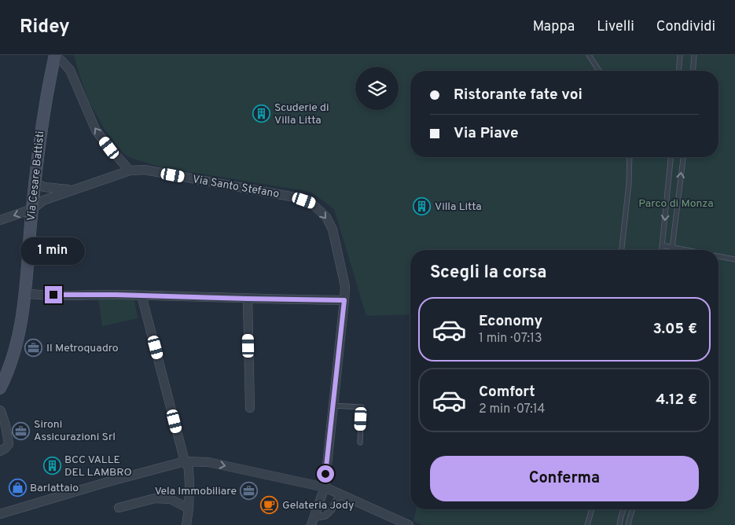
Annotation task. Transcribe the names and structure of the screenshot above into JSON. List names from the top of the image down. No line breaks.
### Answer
{"streets":{"main road":["Via Cesare Battisti"],"street":["Via Santo Stefano"]},"crossings":[["Via Cesare Battisti","Via Santo Stefano"]],"parks":["Parco di Monza"],"places":{"building":["Scuderie di Villa Litta","Villa Litta","BCC VALLE DEL LAMBRO"],"office":["Il Metroquadro","Sironi Assicurazioni Srl","Vela Immobiliare"],"shop":["Barlattaio"],"cafe":["Gelateria Jody"]},"page":{"header":"Ridey","nav":["Mappa","Livelli","Condividi"],"banner":["Ristorante fate voi","Via Piave"],"bubble":"1 min","heading":"Scegli la corsa","list":[{"name":"Economy","note":"1 min · 07:13","value":"3.05 €"},{"name":"Comfort","note":"2 min · 07:14","value":"4.12 €"}],"buttons":"Conferma"}}
